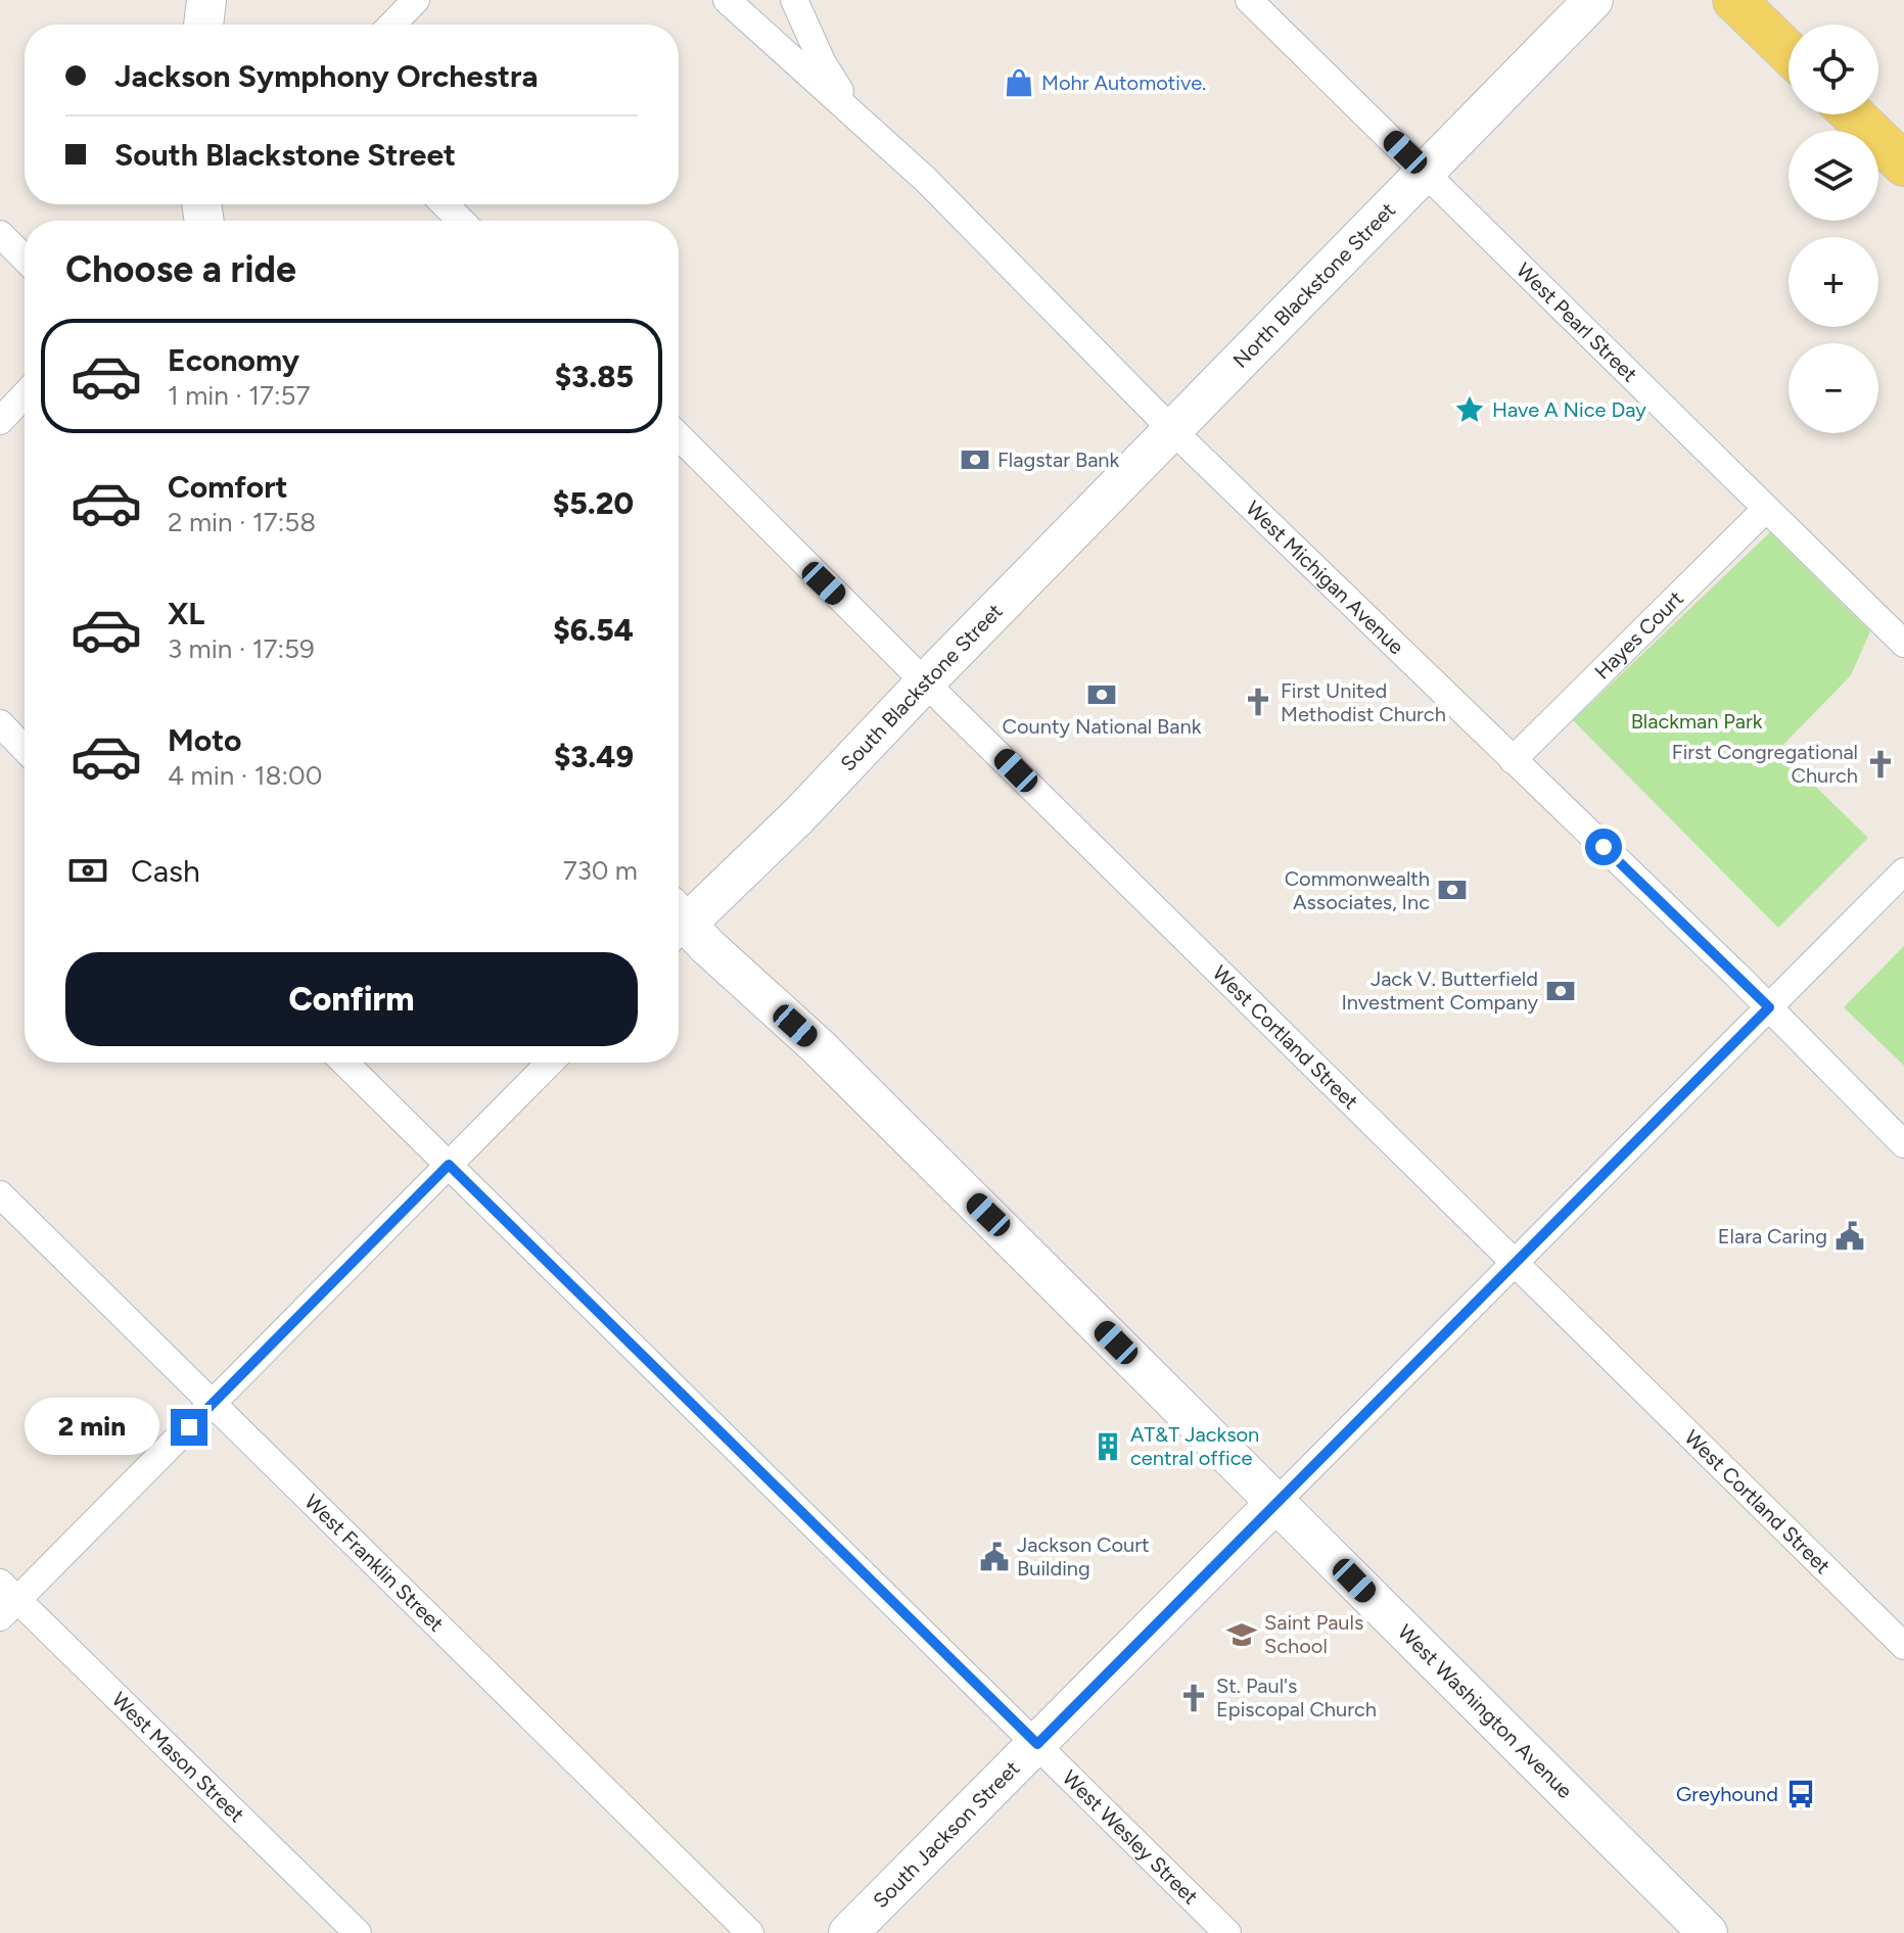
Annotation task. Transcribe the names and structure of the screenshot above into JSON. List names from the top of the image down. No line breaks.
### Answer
{"streets":{"main road":["North Blackstone Street","South Blackstone Street","West Washington Avenue","South Jackson Street"],"street":["West Pearl Street","West Michigan Avenue","Hayes Court","West Cortland Street","West Franklin Street","West Mason Street","West Wesley Street"]},"crossings":[["North Blackstone Street","West Pearl Street"],["North Blackstone Street","West Michigan Avenue"],["North Blackstone Street","South Blackstone Street"],["West Pearl Street","Hayes Court"],["West Michigan Avenue","Hayes Court"],["West Michigan Avenue","South Blackstone Street"],["West Michigan Avenue","South Jackson Street"],["South Blackstone Street","West Cortland Street"],["West Cortland Street","South Jackson Street"],["West Washington Avenue","South Jackson Street"],["South Jackson Street","West Wesley Street"]],"parks":["Blackman Park"],"places":{"shop":["Mohr Automotive."],"place":["Have A Nice Day"],"bank":["Flagstar Bank","County National Bank","Commonwealth Associates, Inc","Jack V. Butterfield Investment Company"],"church":["First United Methodist Church","First Congregational Church","St. Paul's Episcopal Church"],"public building":["Elara Caring","Jackson Court Building"],"building":["AT&T Jackson central office"],"school or university":["Saint Pauls School"],"bus stop":["Greyhound"]},"page":{"map_buttons":["+","−"],"banner":["Jackson Symphony Orchestra","South Blackstone Street"],"heading":"Choose a ride","list":[{"name":"Economy","note":"1 min · 17:57","value":"$3.85"},{"name":"Comfort","note":"2 min · 17:58","value":"$5.20"},{"name":"XL","note":"3 min · 17:59","value":"$6.54"},{"name":"Moto","note":"4 min · 18:00","value":"$3.49"}],"pay":["Cash","730 m"],"buttons":"Confirm","bubble":"2 min"}}
